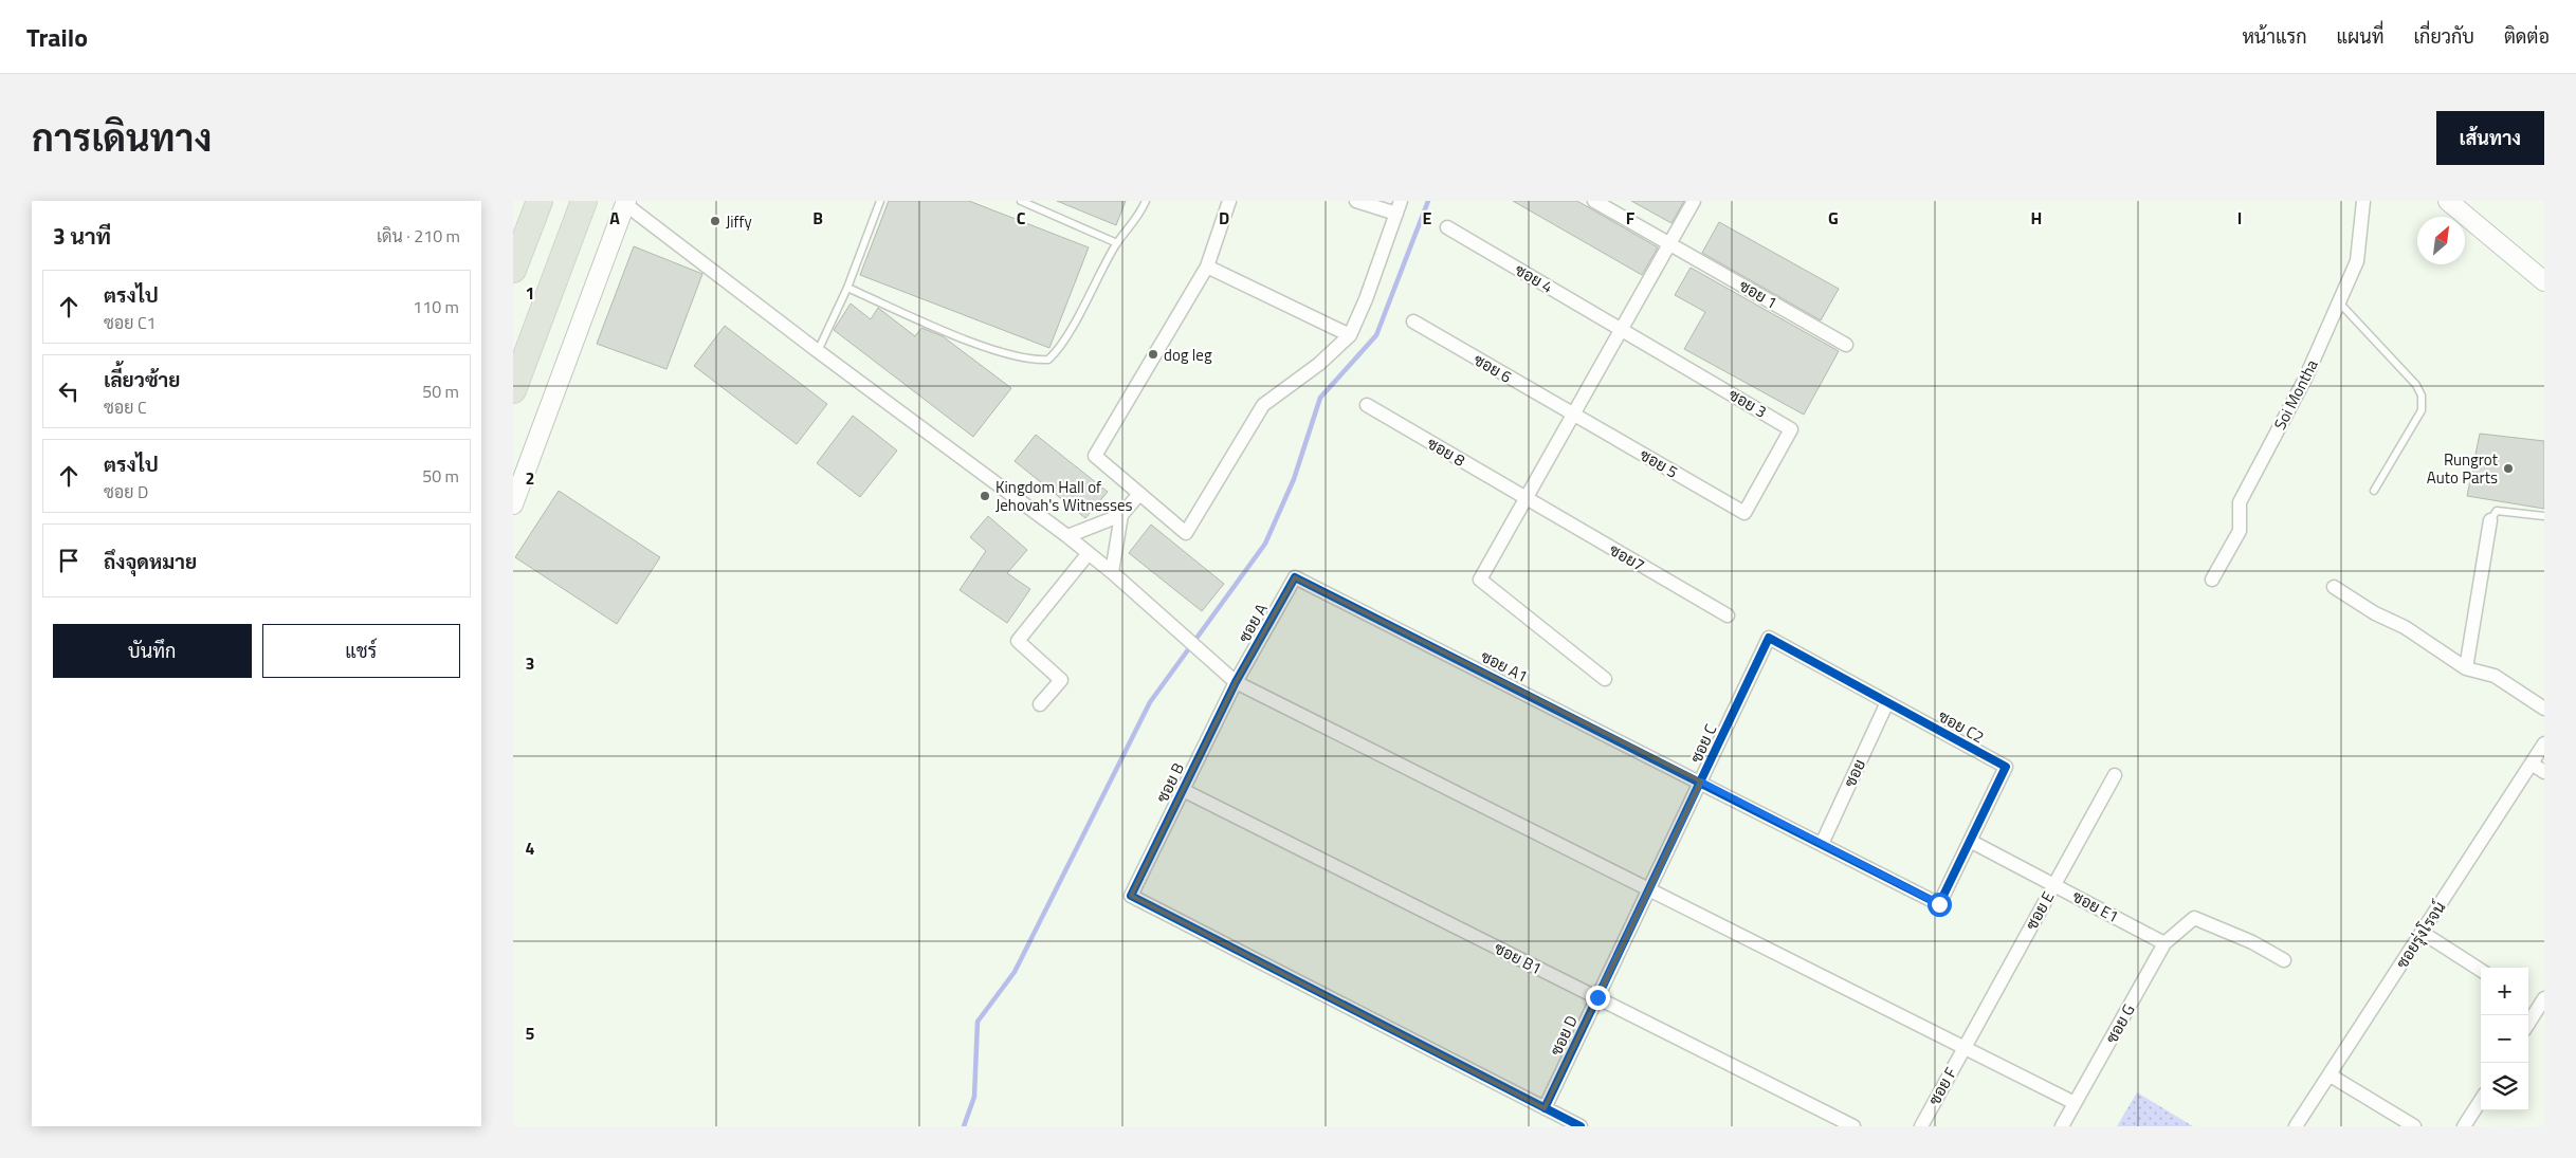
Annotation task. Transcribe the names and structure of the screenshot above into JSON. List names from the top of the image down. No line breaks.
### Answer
{"streets":{"street":["ซอย 4","ซอย 1","ซอย 6","Soi Montha","ซอย 3","ซอย 8","ซอย 5","ซอย7","ซอย A","ซอย A1","ซอย C2","ซอย C","ซอย","ซอย B","ซอย E1","ซอย E","ซอยรุ่งโรจน์","ซอย B1","ซอย G","ซอย D","ซอย F"]},"crossings":[["ซอย 4","ซอย 3"],["ซอย 6","ซอย 5"],["ซอย 3","ซอย 5"],["ซอย 8","ซอย7"],["ซอย A","ซอย A1"],["ซอย A","ซอย B"],["ซอย A1","ซอย C2"],["ซอย A1","ซอย C"],["ซอย A1","ซอย"],["ซอย C2","ซอย C"],["ซอย C2","ซอย"],["ซอย C2","ซอย E1"],["ซอย C","ซอย D"],["ซอย B","ซอย B1"],["ซอย B","ซอย D"],["ซอย E1","ซอย E"],["ซอย E1","ซอย G"],["ซอย E","ซอย F"],["ซอย B1","ซอย D"]],"places":["Jiffy","dog leg","Rungrot Auto Parts","Kingdom Hall of Jehovah's Witnesses"],"north":"top right","page":{"header":"Trailo","nav":["หน้าแรก","แผนที่","เกี่ยวกับ","ติดต่อ"],"title":"การเดินทาง","buttons":["เส้นทาง",["บันทึก","แชร์"]],"heading":["3 นาที","เดิน · 210 m"],"list":[["ตรงไป","ซอย C1","110 m"],["เลี้ยวซ้าย","ซอย C","50 m"],["ตรงไป","ซอย D","50 m"],"ถึงจุดหมาย"],"map_buttons":["+","−"]},"grid":{"columns":["A","B","C","D","E","F","G","H","I"],"rows":["1","2","3","4","5"]}}
